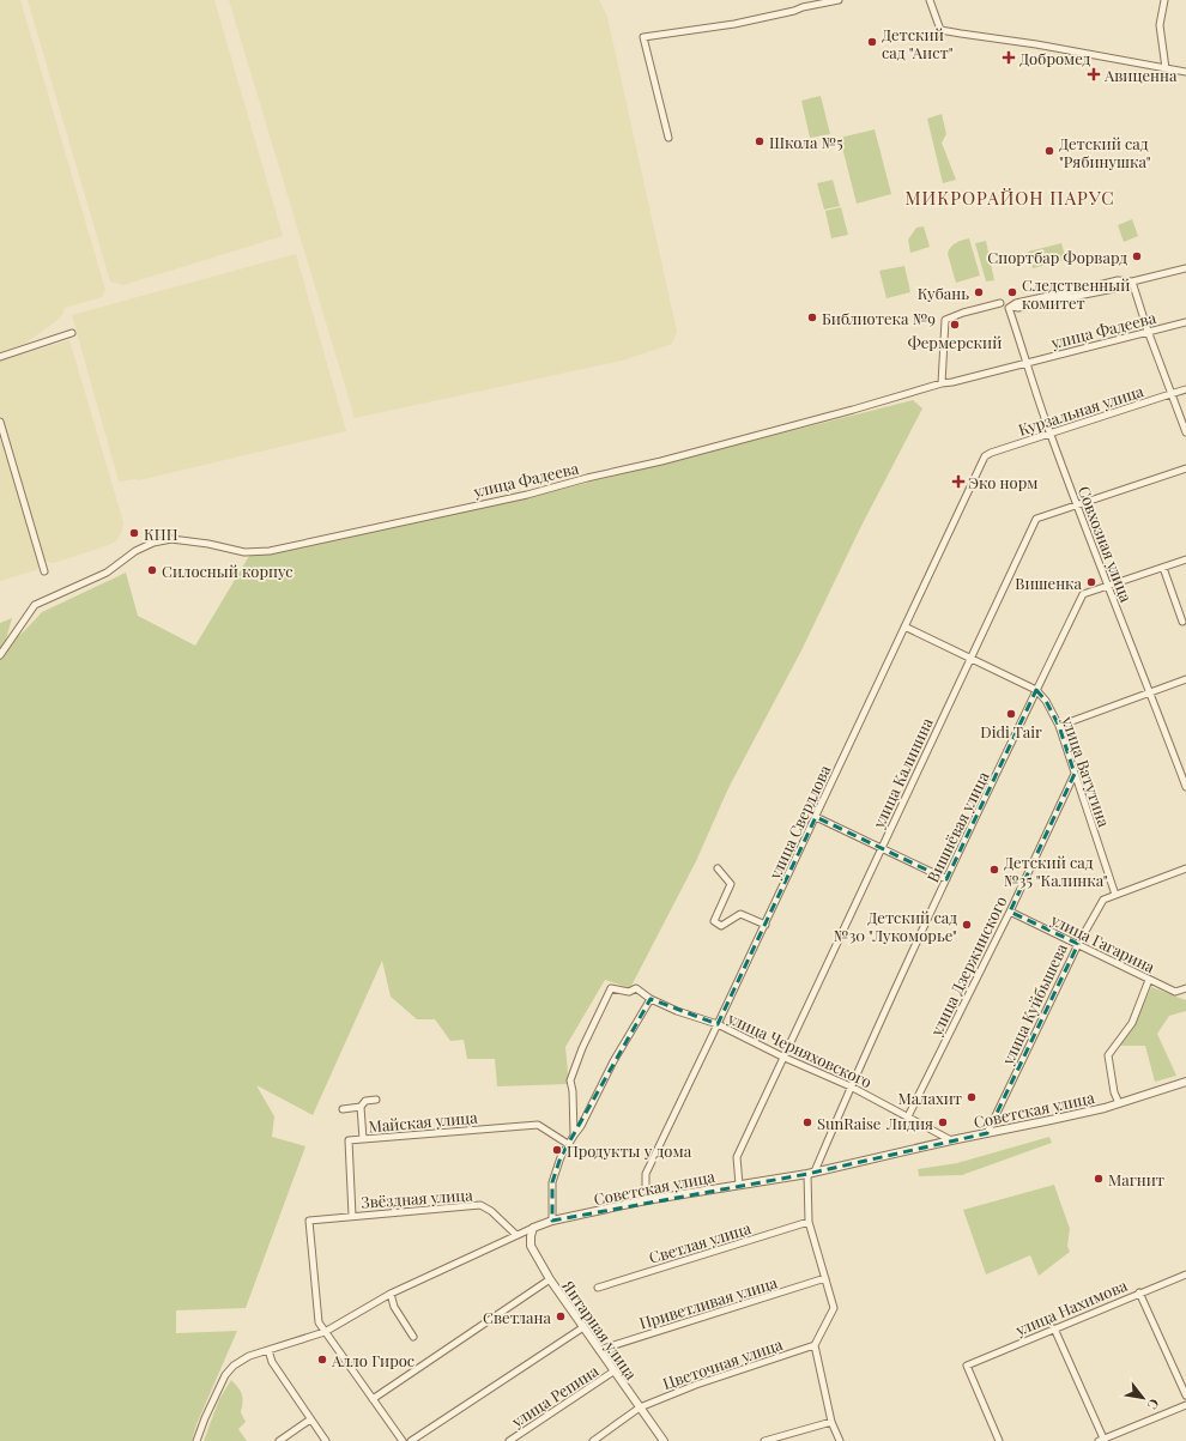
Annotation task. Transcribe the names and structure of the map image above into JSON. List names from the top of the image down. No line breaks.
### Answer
{"streets":{"street":["улица Фадеева","Курзальная улица","Совхозная улица","улица Ватутина","улица Калинина","улица Свердлова","Вишнёвая улица","улица Гагарина","улица Дзержинского","улица Куйбышева","улица Черняховского","Советская улица","Майская улица","Звёздная улица","Светлая улица","Приветливая улица","улица Нахимова","Янтарная улица","Цветочная улица","улица Репина"]},"crossings":[["улица Фадеева","Совхозная улица"],["Курзальная улица","Совхозная улица"],["Курзальная улица","улица Свердлова"],["Совхозная улица","улица Калинина"],["Совхозная улица","Вишнёвая улица"],["улица Ватутина","улица Калинина"],["улица Ватутина","улица Свердлова"],["улица Ватутина","Вишнёвая улица"],["улица Ватутина","улица Дзержинского"],["улица Ватутина","улица Куйбышева"],["улица Калинина","улица Черняховского"],["улица Калинина","Советская улица"],["улица Свердлова","улица Черняховского"],["улица Свердлова","Советская улица"],["Вишнёвая улица","улица Черняховского"],["Вишнёвая улица","Советская улица"],["улица Гагарина","улица Дзержинского"],["улица Гагарина","улица Куйбышева"],["улица Дзержинского","улица Черняховского"],["улица Куйбышева","Советская улица"],["улица Черняховского","Советская улица"],["Советская улица","Звёздная улица"],["Советская улица","Янтарная улица"],["Майская улица","Звёздная улица"],["Приветливая улица","Янтарная улица"],["Янтарная улица","Цветочная улица"],["Янтарная улица","улица Репина"]],"districts":["МИКРОРАЙОН ПАРУС"],"places":{"other":["Детский сад \"Аист\"","Школа №5","Детский сад \"Рябинушка\"","Спортбар Форвард","Кубань","Следственный комитет","Библиотека №9","Фермерский","КПП","Силосный корпус","Вишенка","Didi Tair","Детский сад №35 \"Калинка\"","Детский сад №30 \"Лукоморье\"","Малахит","SunRaise","Лидия","Продукты у дома","Магнит","Светлана","Алло Гирос"],"health":["Добромед","Авиценна","Эко норм"]},"north":"bottom right"}
